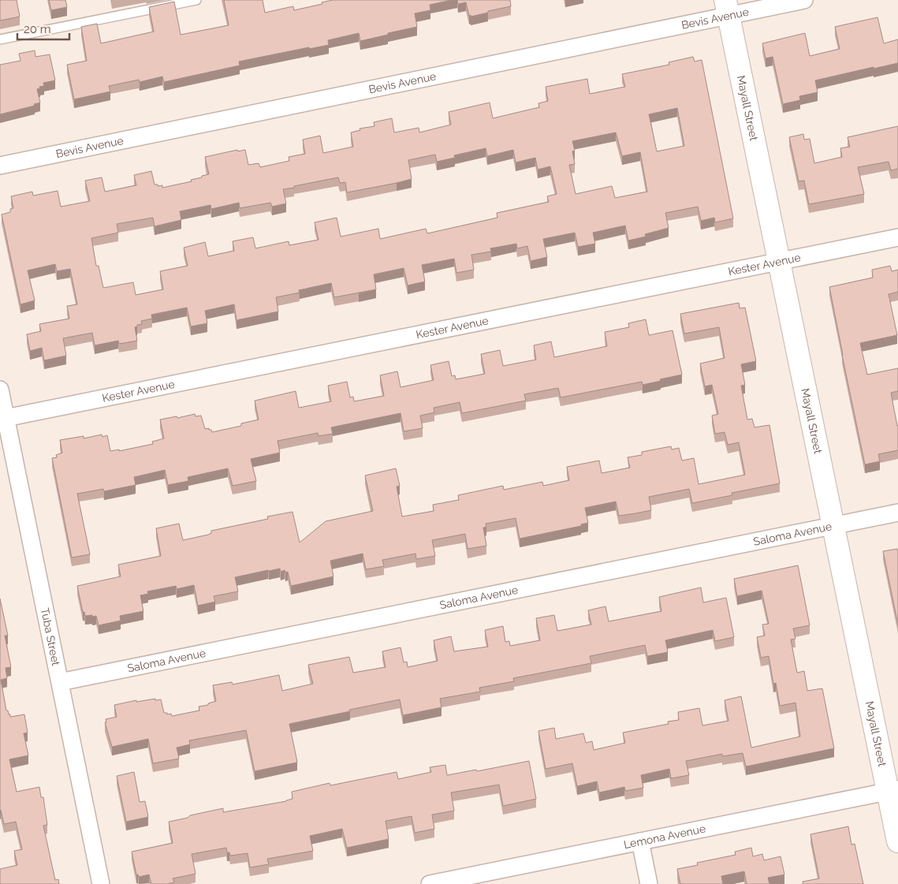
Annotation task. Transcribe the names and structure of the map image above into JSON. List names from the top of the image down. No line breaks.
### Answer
{"streets":{"street":["Bevis Avenue","Mayall Street","Kester Avenue","Saloma Avenue","Tuba Street","Lemona Avenue"]},"crossings":[["Bevis Avenue","Mayall Street"],["Mayall Street","Kester Avenue"],["Mayall Street","Saloma Avenue"],["Mayall Street","Lemona Avenue"],["Kester Avenue","Tuba Street"],["Saloma Avenue","Tuba Street"]],"scale_bar":"20 m"}
